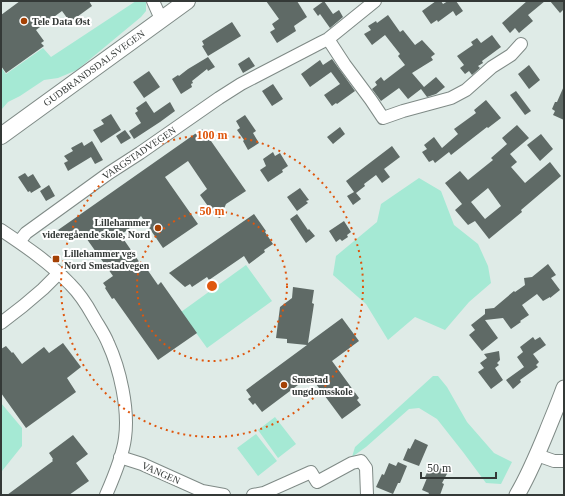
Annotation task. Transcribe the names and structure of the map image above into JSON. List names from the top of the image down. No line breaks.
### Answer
{"streets":{"main road":["GUDBRANDSDALSVEGEN"],"street":["VARGSTADVEGEN","VANGEN"]},"places":{"other":["Tele Data Øst","Lillehammer videregående skole, Nord","Smestad ungdomsskole"],"transit":["Lillehammer vgs Nord Smestadvegen"]},"scale_bar":"50 m","rings":["100 m","50 m"]}
